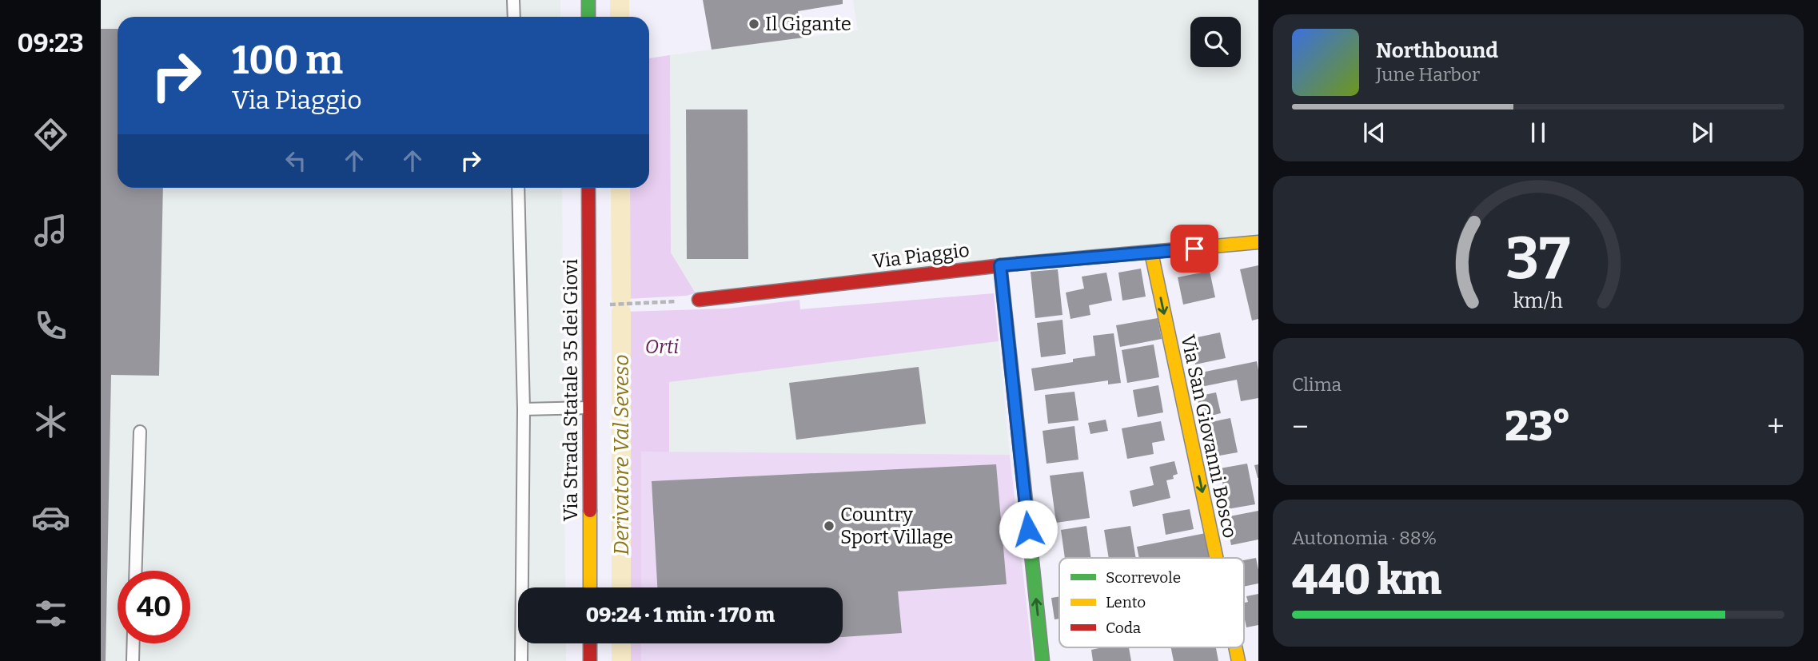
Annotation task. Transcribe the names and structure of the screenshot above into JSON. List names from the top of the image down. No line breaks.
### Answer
{"streets":{"street":["Via Piaggio","Via Strada Statale 35 dei Giovi","Via San Giovanni Bosco"]},"crossings":[["Via Piaggio","Via San Giovanni Bosco"]],"one_way":["Via San Giovanni Bosco"],"water":["Derivatore Val Seveso"],"parks":["Orti"],"places":["Il Gigante","Country Sport Village"],"legend":["Scorrevole","Lento","Coda"],"page":{"tabs":"09:23","turn":["100 m","Via Piaggio"],"song":["Northbound","June Harbor"],"tile":["Clima",["Autonomia · 88%","440 km"]],"heat":["−","23°","+"],"limit":"40","trip":"09:24 · 1 min · 170 m","gauge":["37","km/h"]}}
